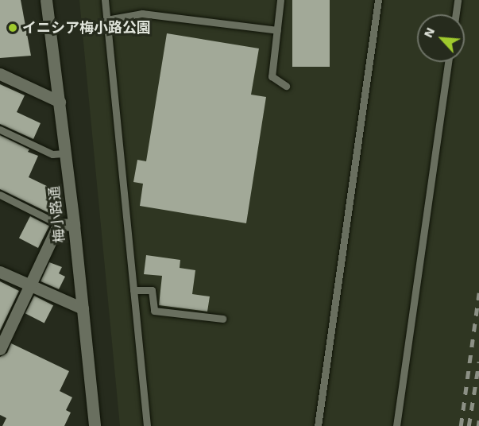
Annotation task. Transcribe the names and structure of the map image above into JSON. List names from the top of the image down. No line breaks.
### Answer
{"streets":{"street":["梅小路通"]},"places":["イニシア梅小路公園"],"north":"top left"}
